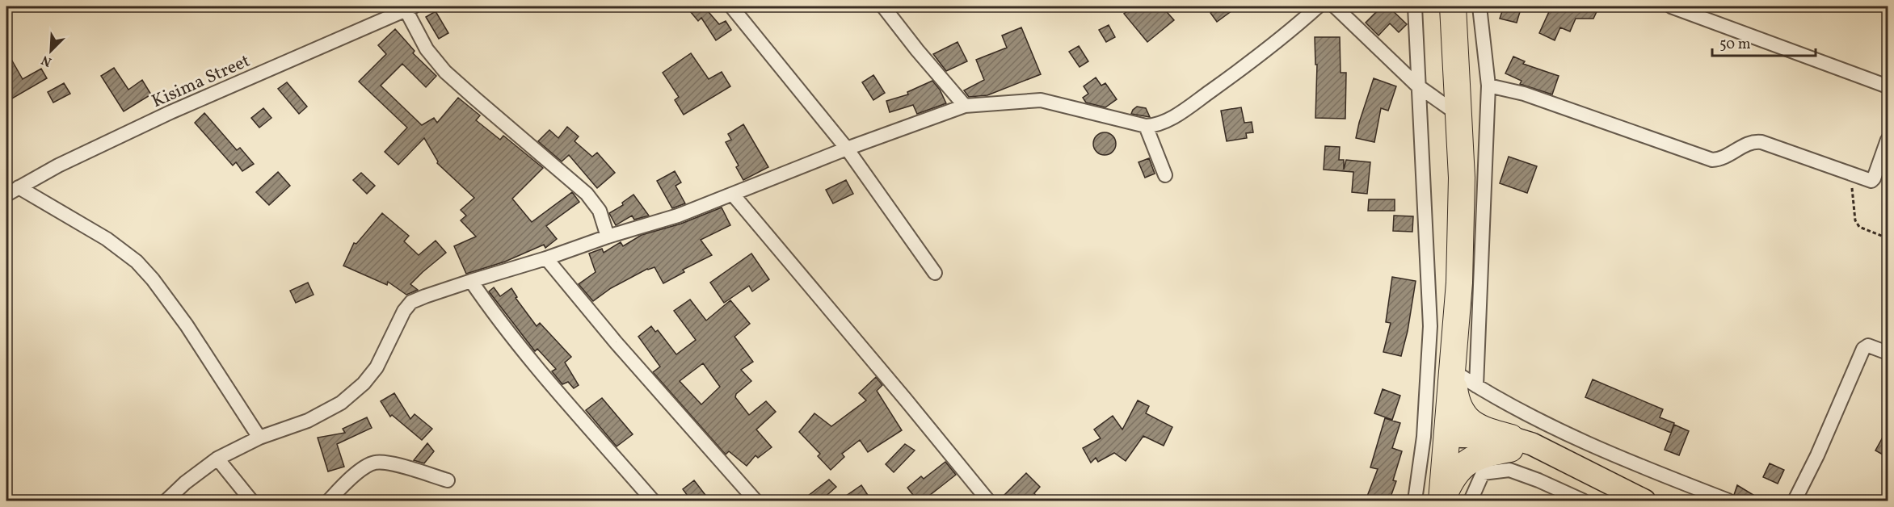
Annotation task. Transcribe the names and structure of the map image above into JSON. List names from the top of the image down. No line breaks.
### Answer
{"streets":{"street":["Kisima Street"]},"scale_bar":"50 m","north":"bottom left"}
